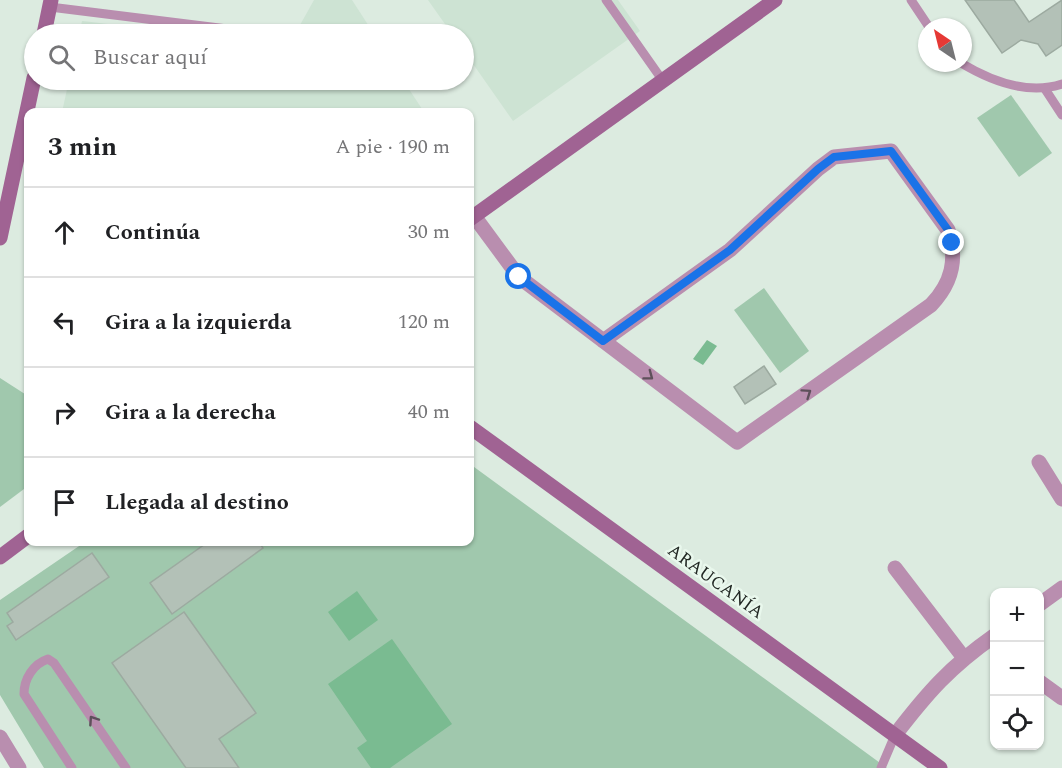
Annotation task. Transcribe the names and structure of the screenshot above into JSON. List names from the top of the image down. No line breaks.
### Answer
{"streets":{"street":["ARAUCANÍA"]},"north":"top left","page":{"search":"Buscar aquí","heading":["3 min","A pie · 190 m"],"list":[["Continúa","30 m"],["Gira a la izquierda","120 m"],["Gira a la derecha","40 m"],"Llegada al destino"],"map_buttons":["+","−"]}}
